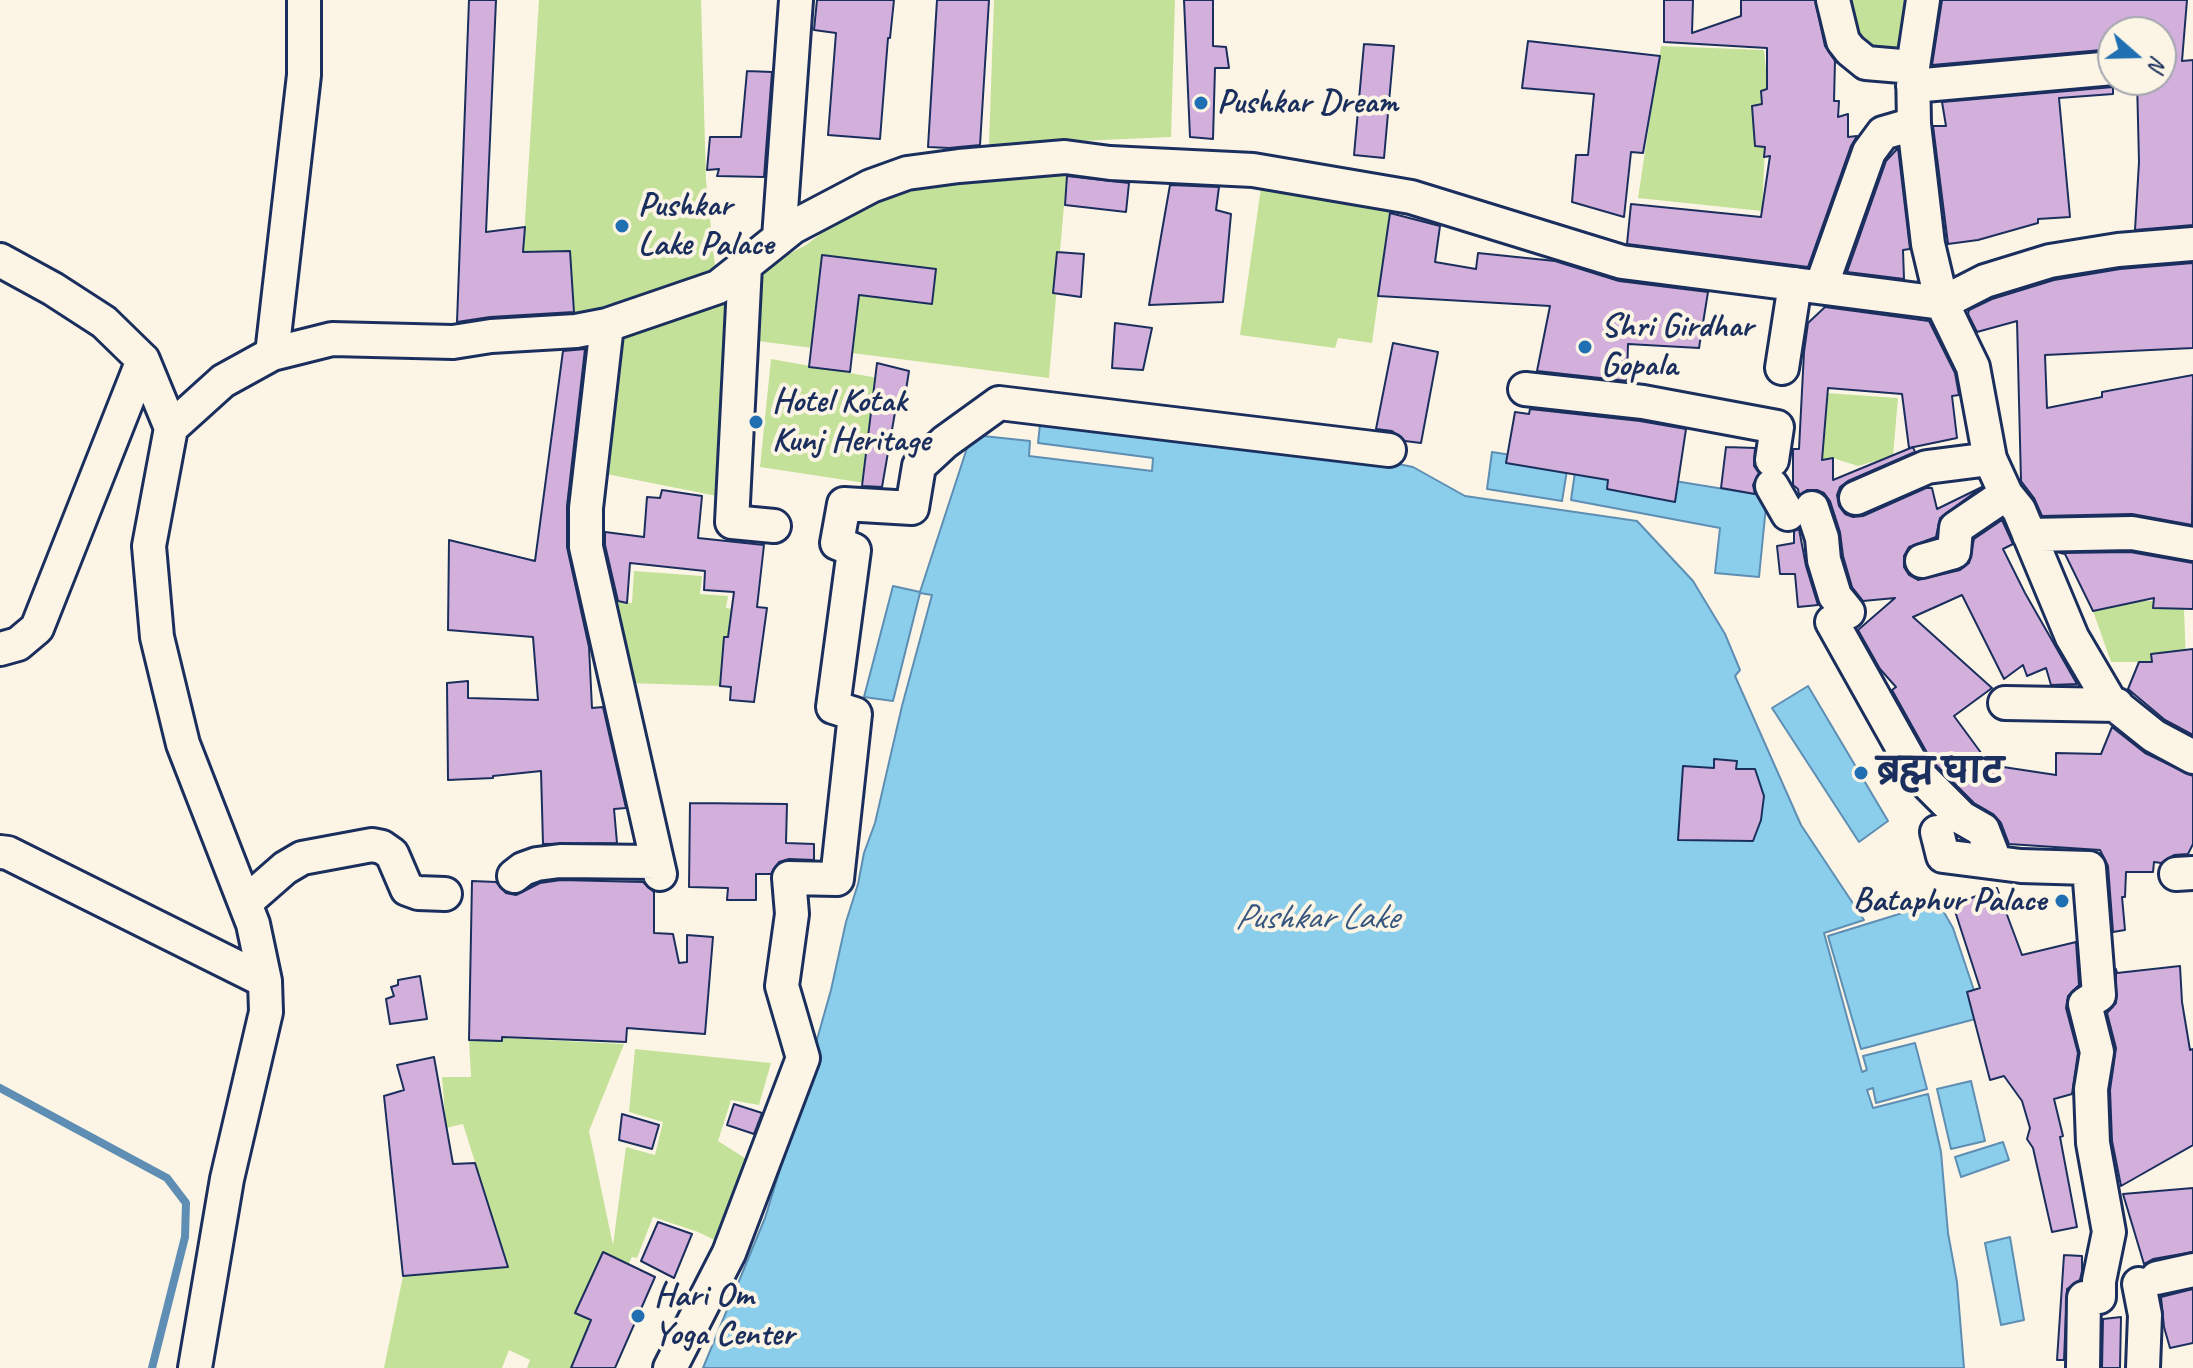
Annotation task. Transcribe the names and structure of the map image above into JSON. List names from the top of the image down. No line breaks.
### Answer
{"water":["Pushkar Lake"],"places":["Pushkar Dream","Pushkar Lake Palace","Shri Girdhar Gopala","Hotel Kotak Kunj Heritage","ब्रह्म घाट","Bataphur Palace","Hari Om Yoga Center"],"north":"right"}
